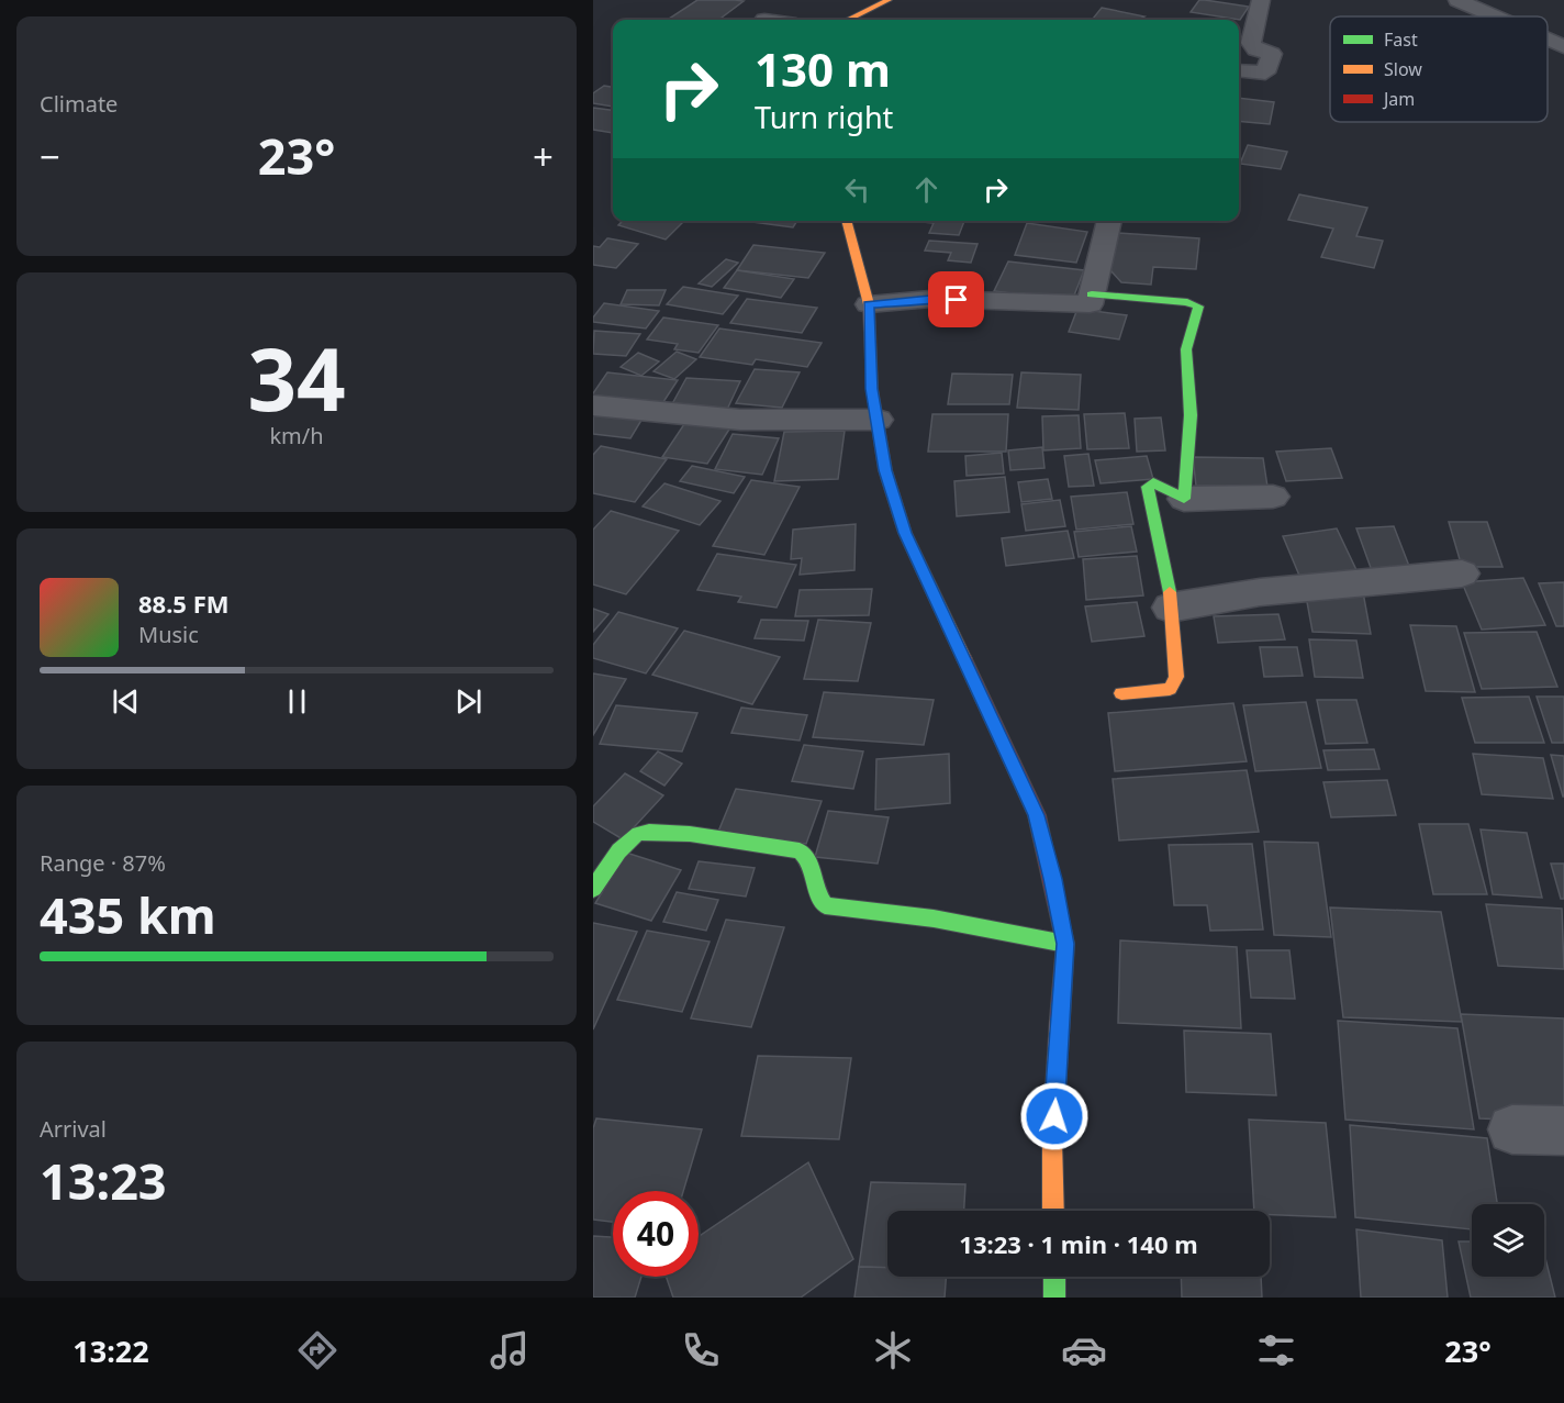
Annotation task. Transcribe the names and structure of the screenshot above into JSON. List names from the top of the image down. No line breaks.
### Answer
{"legend":["Fast","Slow","Jam"],"page":{"tile":["Climate",["34","km/h"],["Range · 87%","435 km"],["Arrival","13:23"]],"turn":["130 m","Turn right"],"heat":["−","23°","+"],"song":["88.5 FM","Music"],"limit":"40","trip":"13:23 · 1 min · 140 m","tabs":["13:22","23°"]}}
